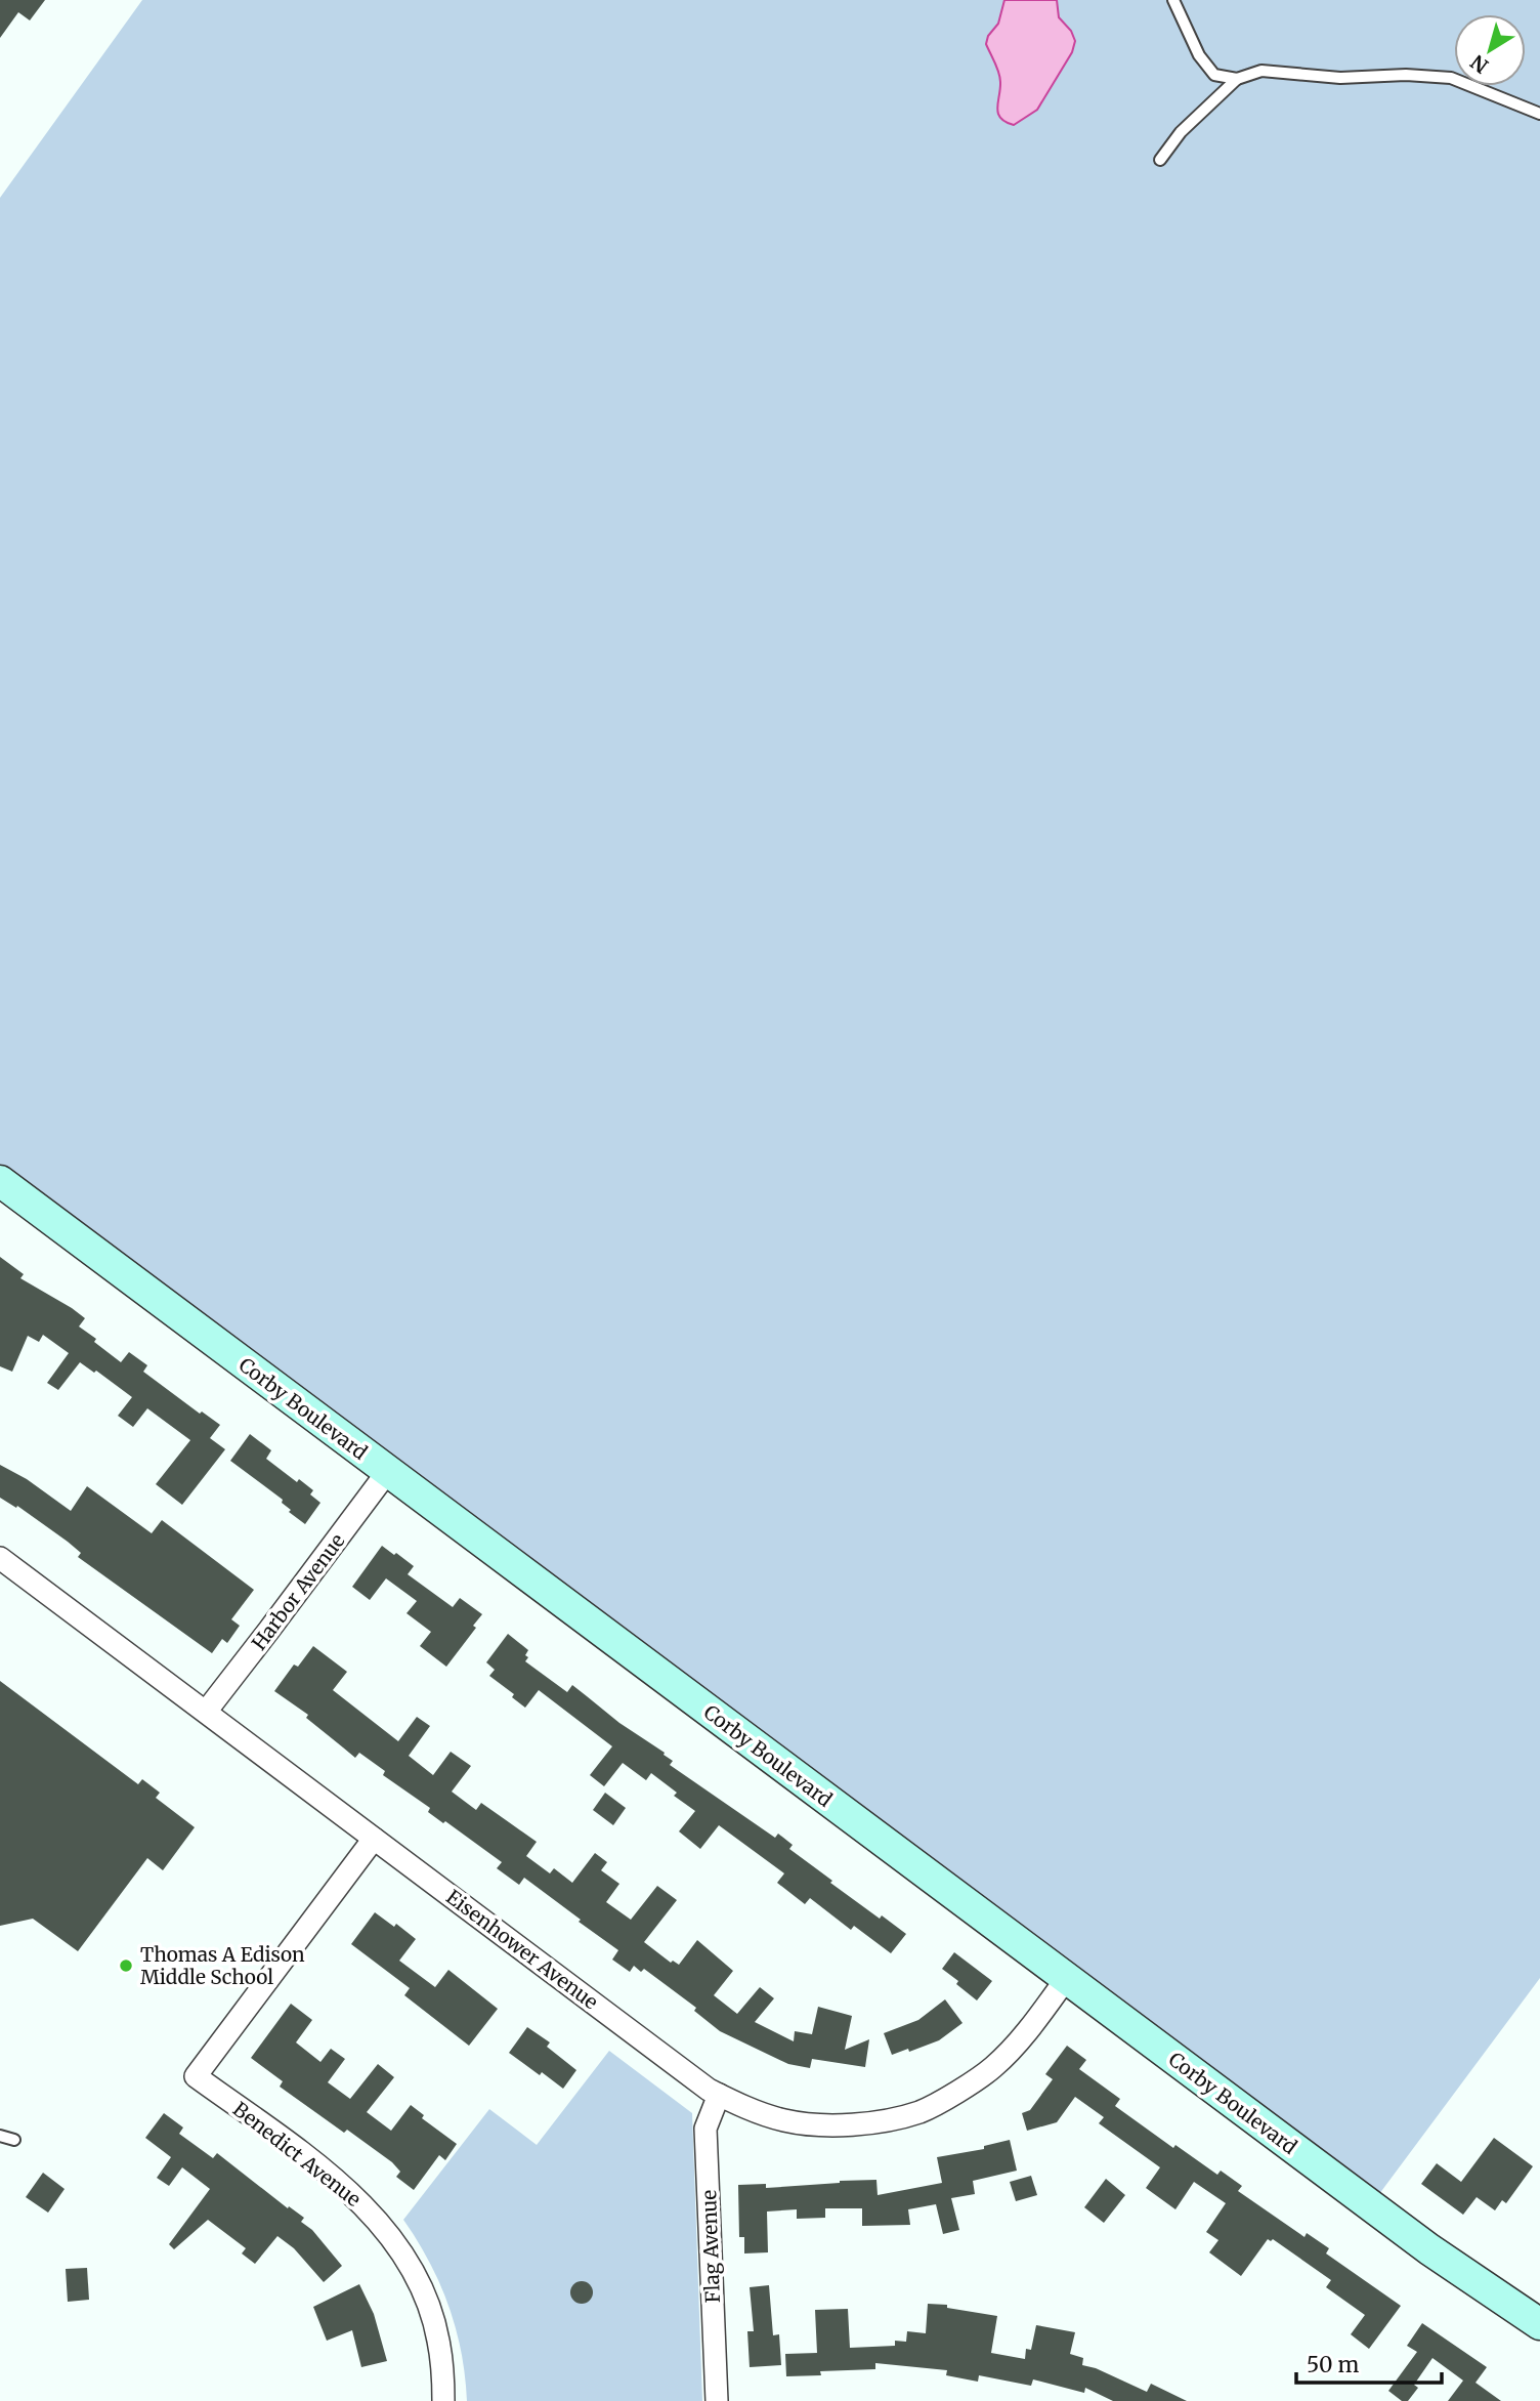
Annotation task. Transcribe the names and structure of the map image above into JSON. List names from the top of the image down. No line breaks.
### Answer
{"streets":{"street":["Corby Boulevard","Harbor Avenue","Eisenhower Avenue","Benedict Avenue","Flag Avenue"]},"crossings":[["Corby Boulevard","Harbor Avenue"],["Corby Boulevard","Eisenhower Avenue"],["Harbor Avenue","Eisenhower Avenue"],["Eisenhower Avenue","Benedict Avenue"],["Eisenhower Avenue","Flag Avenue"]],"places":["Thomas A Edison Middle School"],"scale_bar":"50 m","north":"bottom left"}
